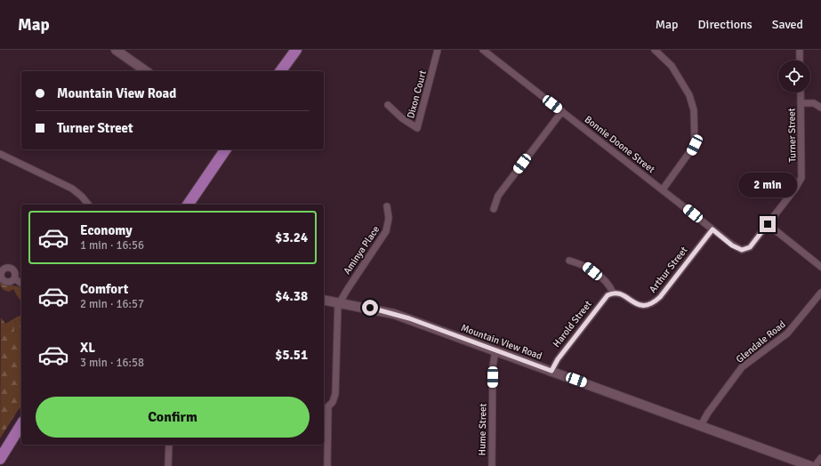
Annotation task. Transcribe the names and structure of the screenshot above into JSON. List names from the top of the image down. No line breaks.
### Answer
{"streets":{"street":["Dixon Court","Turner Street","Bonnie Doone Street","Aminya Place","Arthur Street","Harold Street","Mountain View Road","Glendale Road","Hume Street"]},"crossings":[["Turner Street","Bonnie Doone Street"],["Bonnie Doone Street","Arthur Street"],["Aminya Place","Mountain View Road"],["Arthur Street","Harold Street"],["Harold Street","Mountain View Road"],["Mountain View Road","Glendale Road"],["Mountain View Road","Hume Street"]],"page":{"header":"Map","nav":["Map","Directions","Saved"],"banner":["Mountain View Road","Turner Street"],"bubble":"2 min","list":[{"name":"Economy","note":"1 min · 16:56","value":"$3.24"},{"name":"Comfort","note":"2 min · 16:57","value":"$4.38"},{"name":"XL","note":"3 min · 16:58","value":"$5.51"}],"buttons":"Confirm"}}
